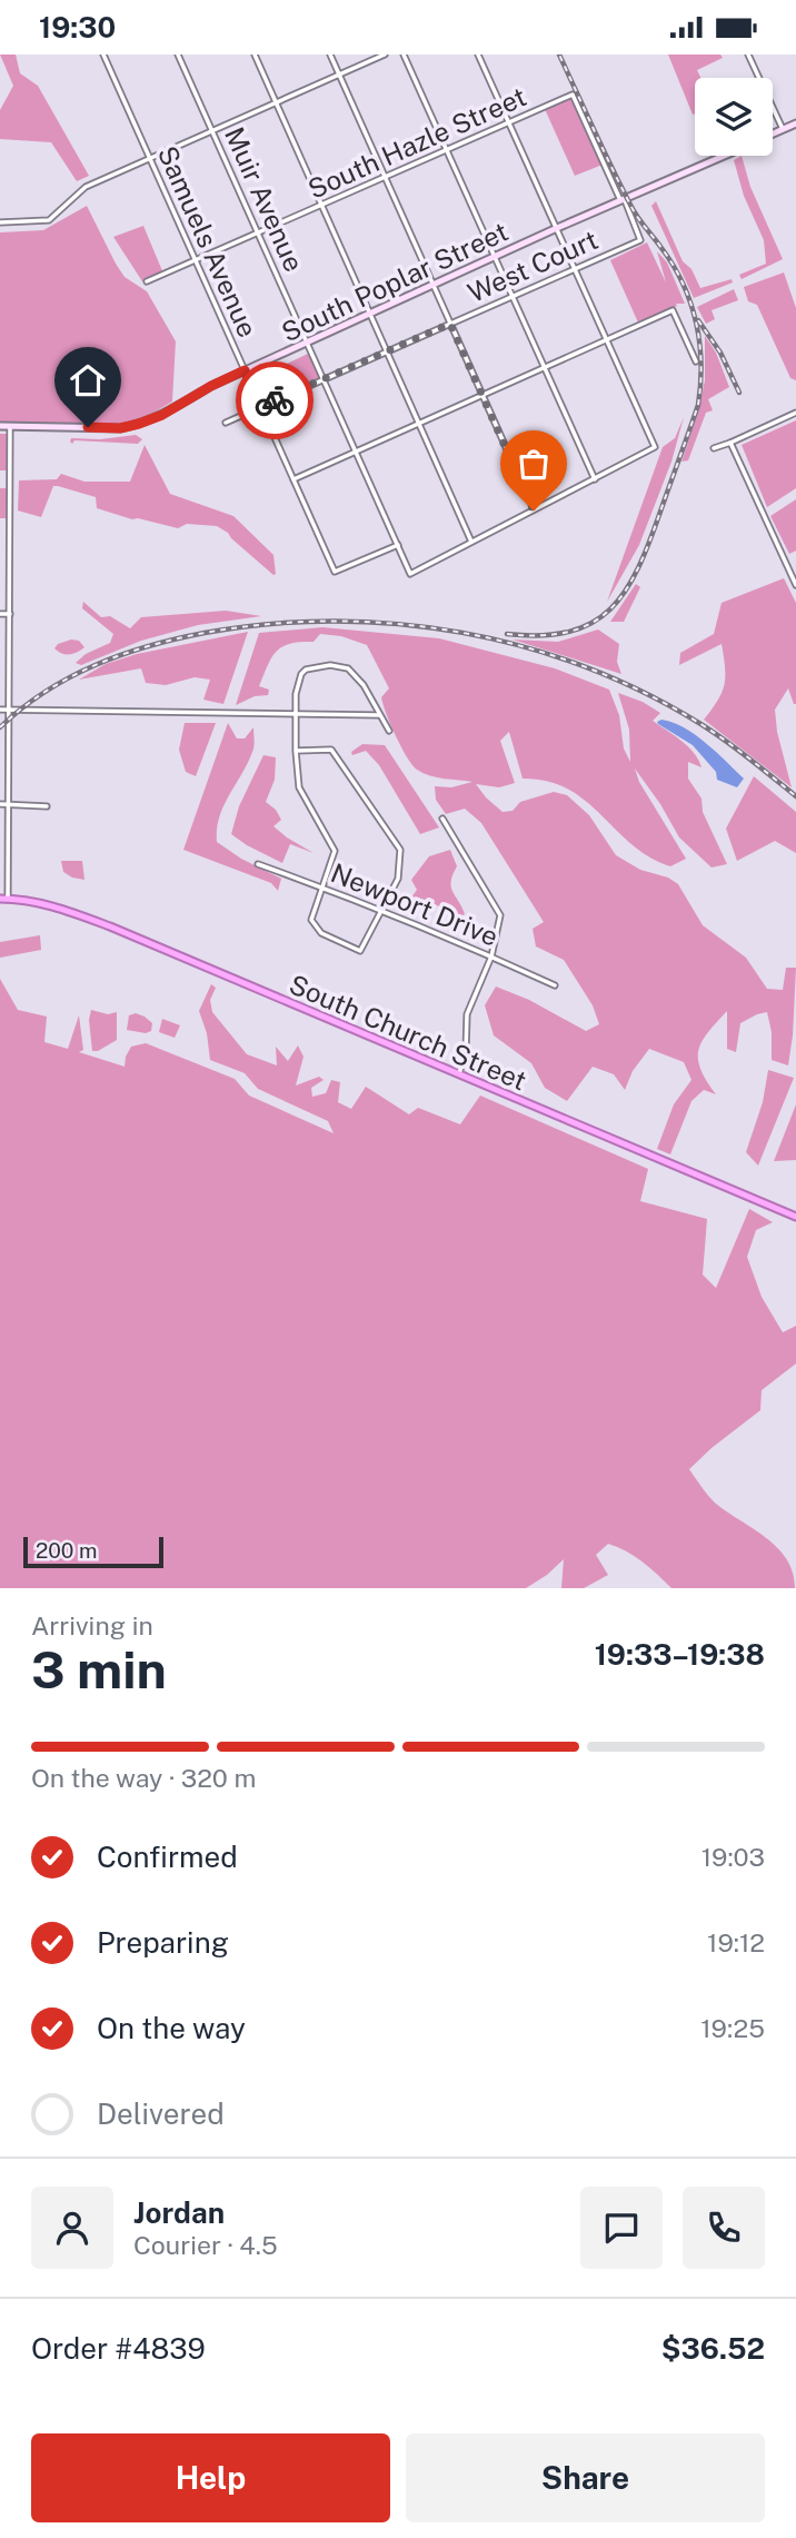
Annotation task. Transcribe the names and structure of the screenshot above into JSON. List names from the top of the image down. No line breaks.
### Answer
{"streets":{"highway":["South Church Street"],"main road":["South Poplar Street"],"street":["South Hazle Street","Muir Avenue","Samuels Avenue","West Court","Newport Drive"]},"crossings":[["South Hazle Street","Muir Avenue"],["South Hazle Street","Samuels Avenue"],["South Hazle Street","West Court"],["South Hazle Street","South Poplar Street"],["Muir Avenue","Samuels Avenue"],["Muir Avenue","West Court"],["Muir Avenue","South Poplar Street"],["Samuels Avenue","West Court"],["Samuels Avenue","South Poplar Street"],["West Court","South Poplar Street"]],"scale_bar":"200 m","page":{"status":"19:30","scale":"200 m","heading":["3 min","Arriving in","19:33–19:38"],"panel":["Jordan","Courier · 4.5","Order #4839","$36.52"],"bar":"On the way · 320 m","list":[["Confirmed","19:03"],["Preparing","19:12"],["On the way","19:25"],"Delivered"],"buttons":["Help","Share"]}}
